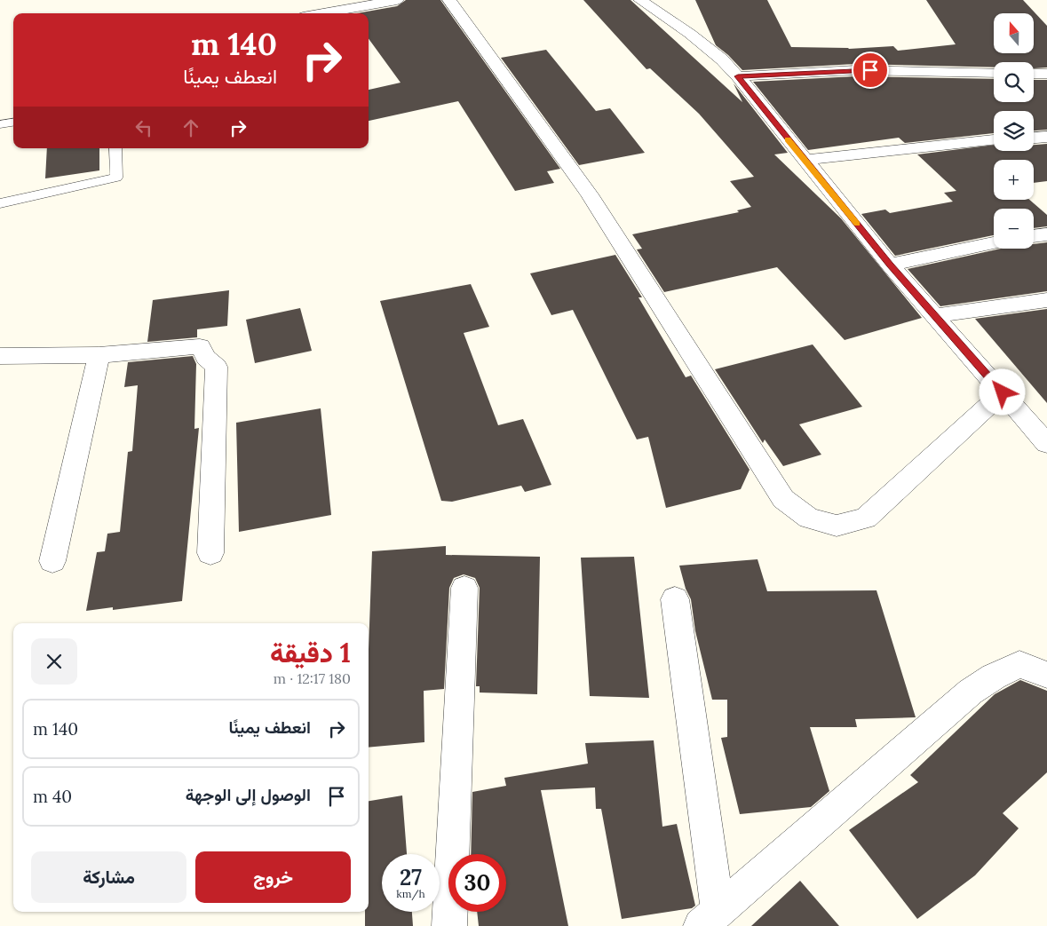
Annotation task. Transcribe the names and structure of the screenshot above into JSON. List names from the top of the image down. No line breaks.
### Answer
{"north":"top","page":{"map_buttons":["+","−"],"turn":["140 m","انعطف يمينًا"],"heading":["1 دقيقة","180 m · 12:17"],"list":[{"name":"انعطف يمينًا","value":"140 m"},{"name":"الوصول إلى الوجهة","value":"40 m"}],"buttons":["خروج","مشاركة"],"speed":"27 km/h","limit":"30"}}
